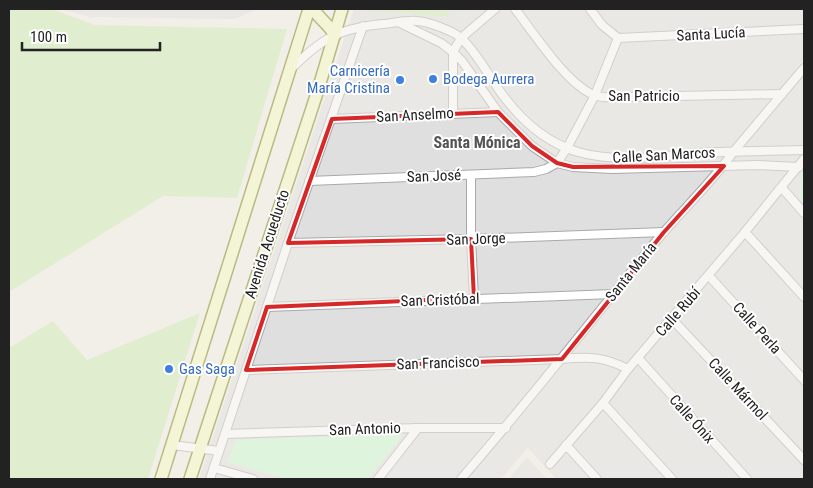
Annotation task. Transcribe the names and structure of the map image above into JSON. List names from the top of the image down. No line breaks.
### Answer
{"streets":{"street":["Santa Lucía","San Patricio","San Anselmo","Calle San Marcos","San José","San Jorge","Avenida Acueducto","Santa María","San Cristóbal","Calle Rubí","Calle Perla","San Francisco","Calle Mármol","Calle Ónix","San Antonio"]},"crossings":[["San Patricio","Santa María"],["San Anselmo","Calle San Marcos"],["Calle San Marcos","San José"],["Calle San Marcos","Avenida Acueducto"],["Calle San Marcos","Santa María"],["San Jorge","Santa María"],["Santa María","San Cristóbal"],["Santa María","San Francisco"],["Santa María","San Antonio"],["Calle Rubí","Calle Perla"],["Calle Rubí","San Francisco"],["Calle Rubí","Calle Mármol"],["Calle Rubí","Calle Ónix"]],"districts":["Santa Mónica"],"places":["Bodega Aurrera","Carnicería María Cristina","Gas Saga"],"scale_bar":"100 m"}
